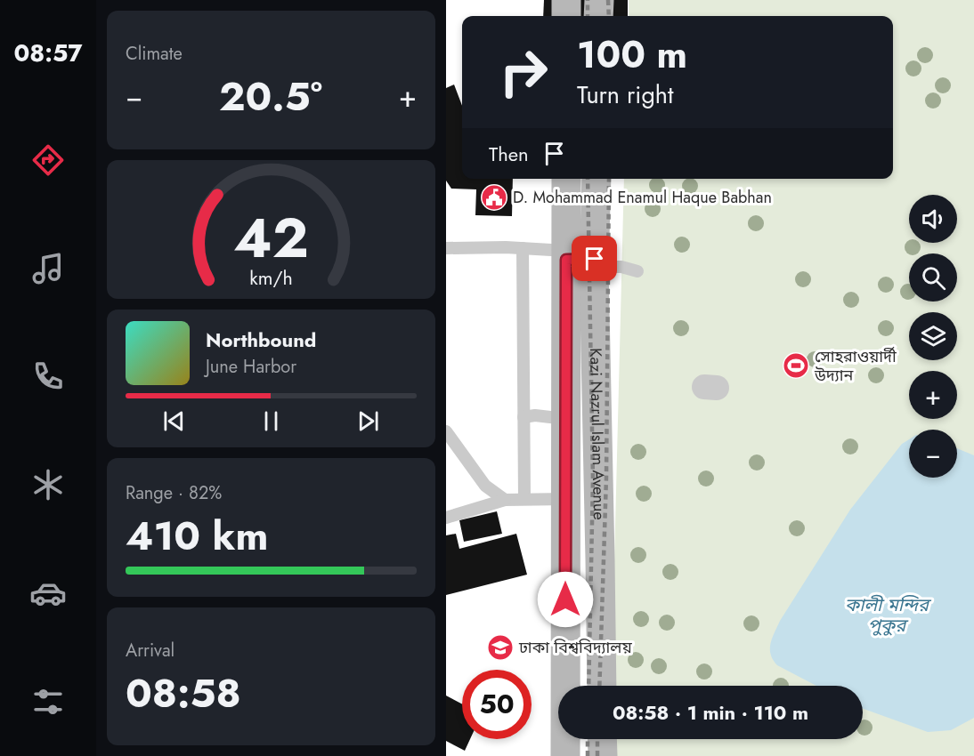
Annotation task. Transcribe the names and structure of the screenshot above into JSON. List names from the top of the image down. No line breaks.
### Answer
{"streets":{"main road":["Kazi Nazrul Islam Avenue"]},"water":["কালী মন্দির পুকুর"],"places":{"public building":["D. Mohammad Enamul Haque Babhan"],"sports":["সোহরাওয়ার্দী উদ্যান"],"school or university":["ঢাকা বিশ্ববিদ্যালয়"]},"page":{"tabs":"08:57","tile":["Climate",["Range · 82%","410 km"],["Arrival","08:58"]],"turn":["100 m","Turn right"],"heat":["−","20.5°","+"],"then":"Then","map_buttons":["+","−"],"song":["Northbound","June Harbor"],"limit":"50","trip":"08:58 · 1 min · 110 m","gauge":["42","km/h"]}}
